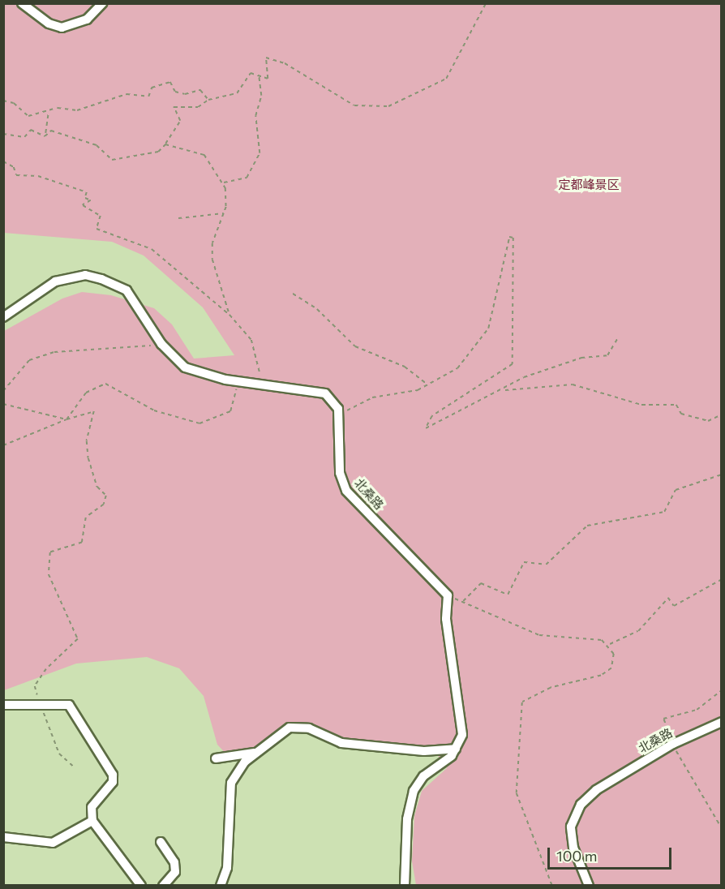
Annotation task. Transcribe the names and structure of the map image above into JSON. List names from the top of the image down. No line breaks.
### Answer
{"streets":{"street":["北桑路"]},"parks":["定都峰景区"],"scale_bar":"100 m"}
